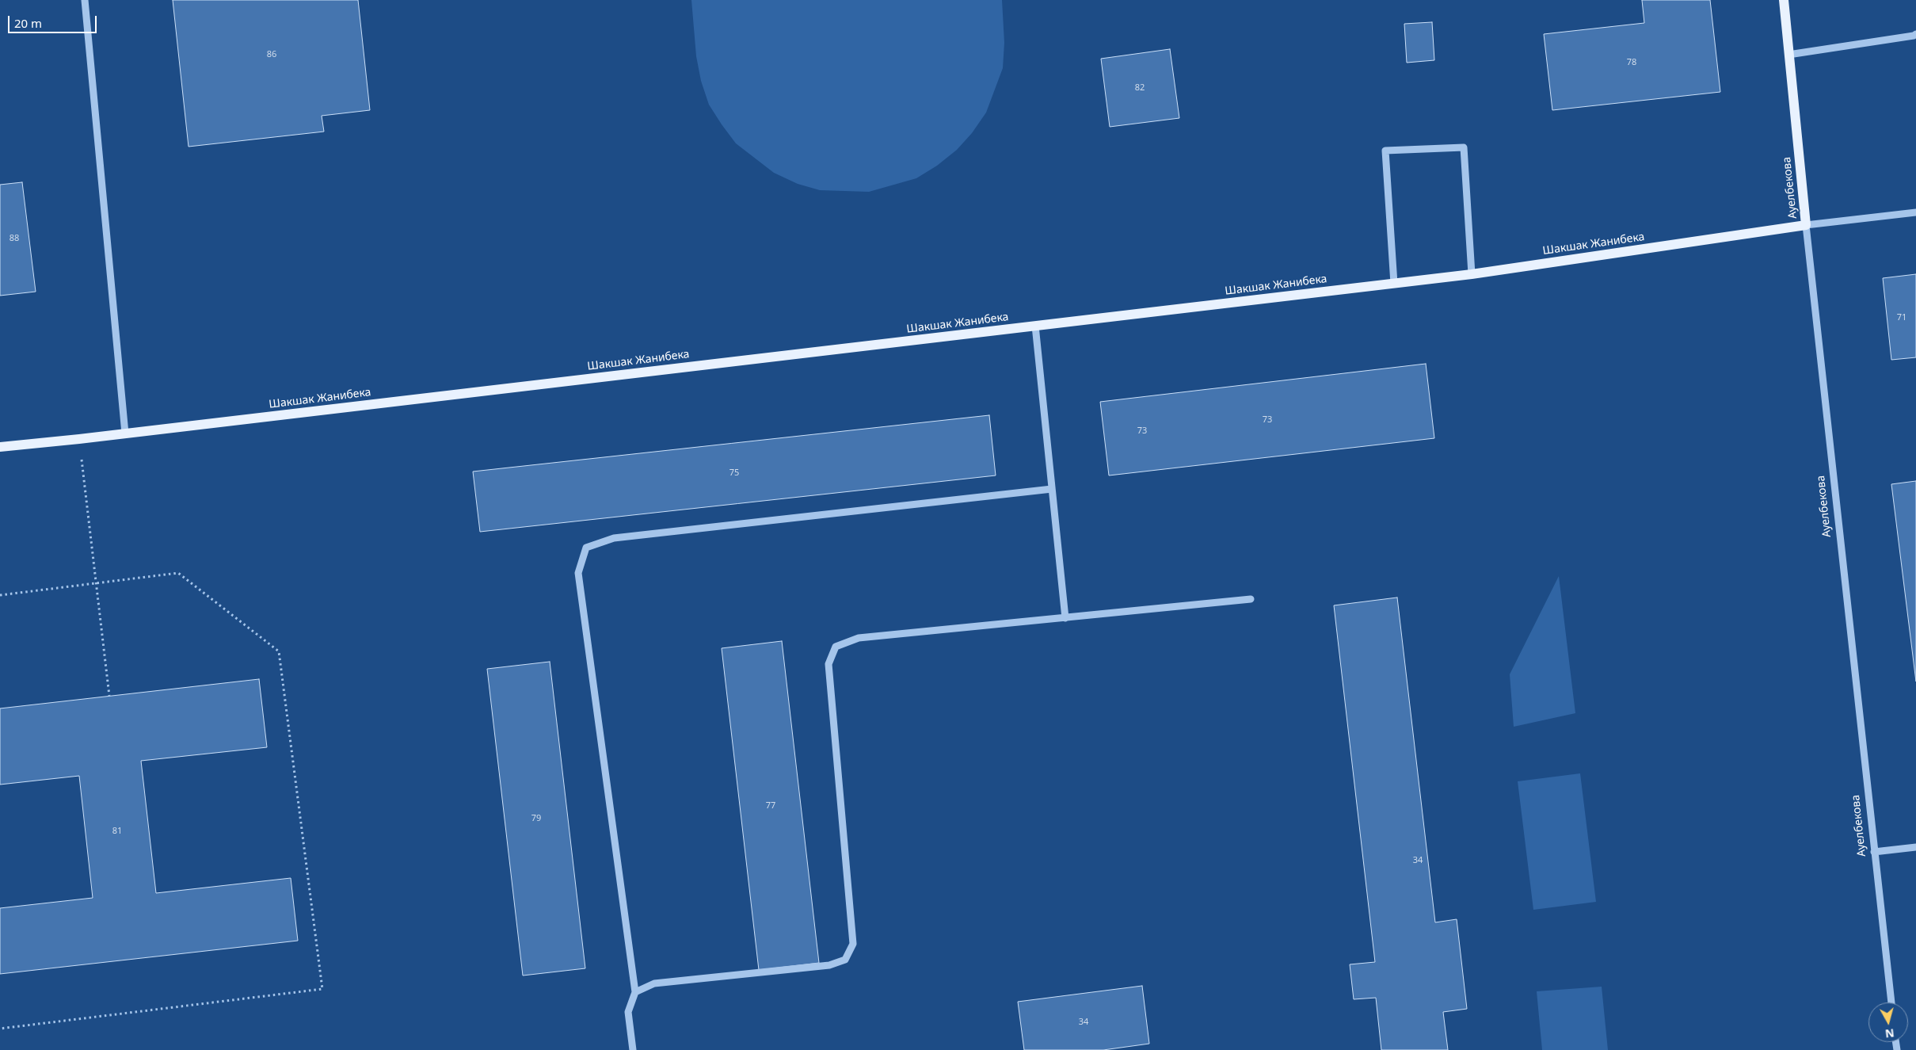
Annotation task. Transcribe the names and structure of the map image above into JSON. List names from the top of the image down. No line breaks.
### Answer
{"streets":{"main road":["Ауелбекова","Шакшак Жанибека"]},"crossings":[["Ауелбекова","Шакшак Жанибека"]],"house_numbers":["86","78","82","88","71","73","73","75","77","79","81","34","34"],"scale_bar":"20 m","north":"bottom"}
